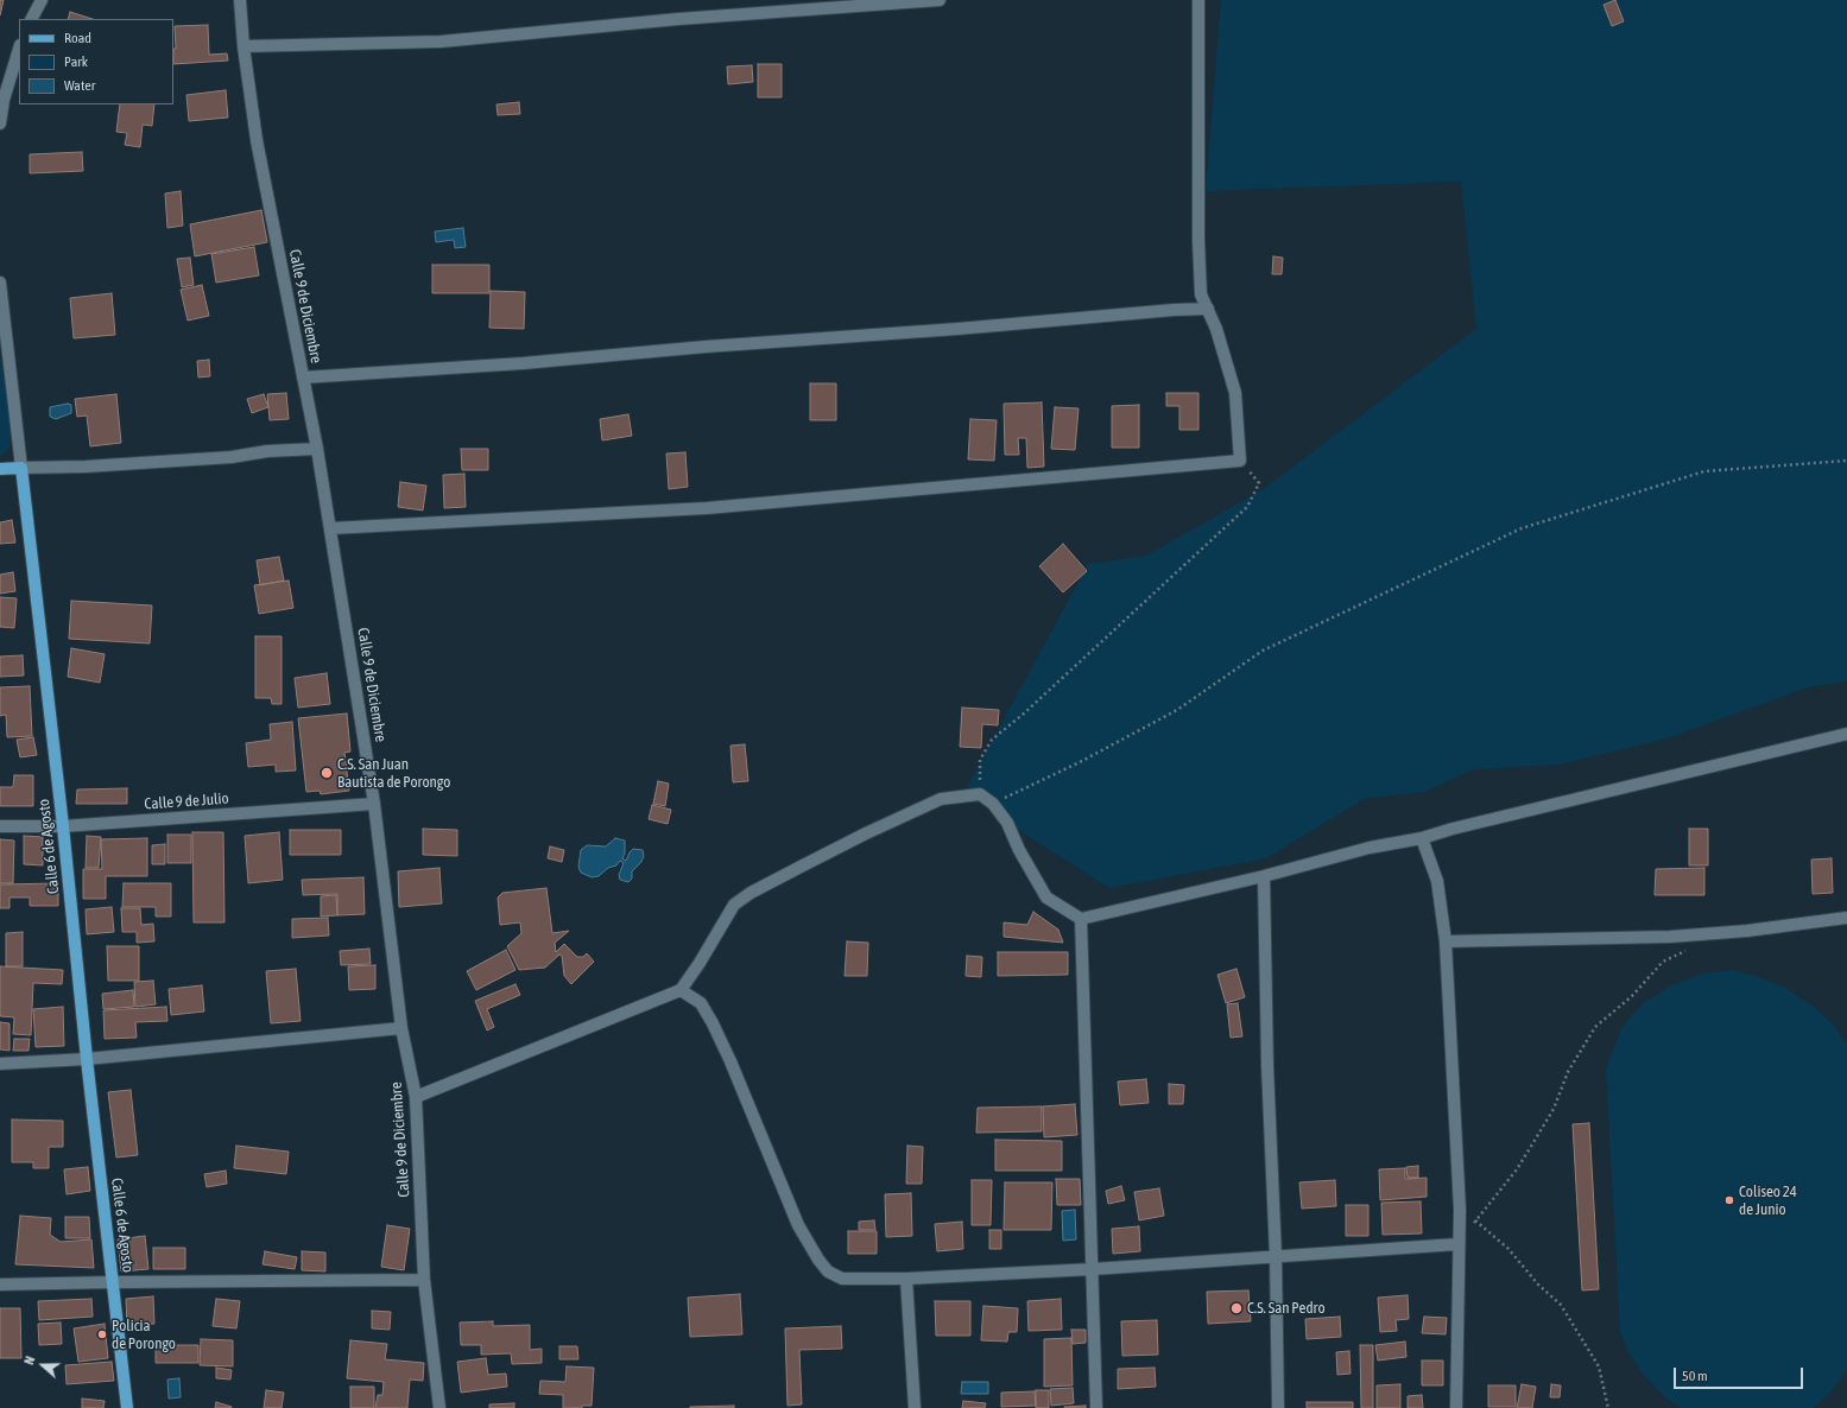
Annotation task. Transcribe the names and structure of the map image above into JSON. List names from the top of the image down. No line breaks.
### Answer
{"streets":{"main road":["Calle 6 de Agosto"],"street":["Calle 9 de Diciembre","Calle 9 de Julio"]},"crossings":[["Calle 9 de Diciembre","Calle 9 de Julio"],["Calle 9 de Julio","Calle 6 de Agosto"]],"places":["C.S. San Juan Bautista de Porongo","Coliseo 24 de Junio","C.S. San Pedro","Policia de Porongo"],"legend":["Road","Park","Water"],"scale_bar":"50 m","north":"left"}
